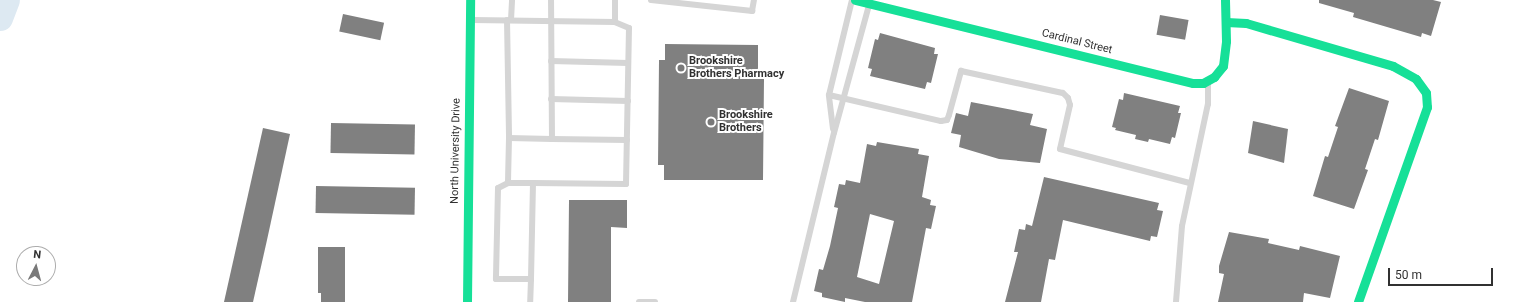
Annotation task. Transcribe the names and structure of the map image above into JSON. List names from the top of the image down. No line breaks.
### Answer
{"streets":{"street":["Cardinal Street","North University Drive"]},"places":["Brookshire Brothers Pharmacy","Brookshire Brothers"],"scale_bar":"50 m","north":"top"}
